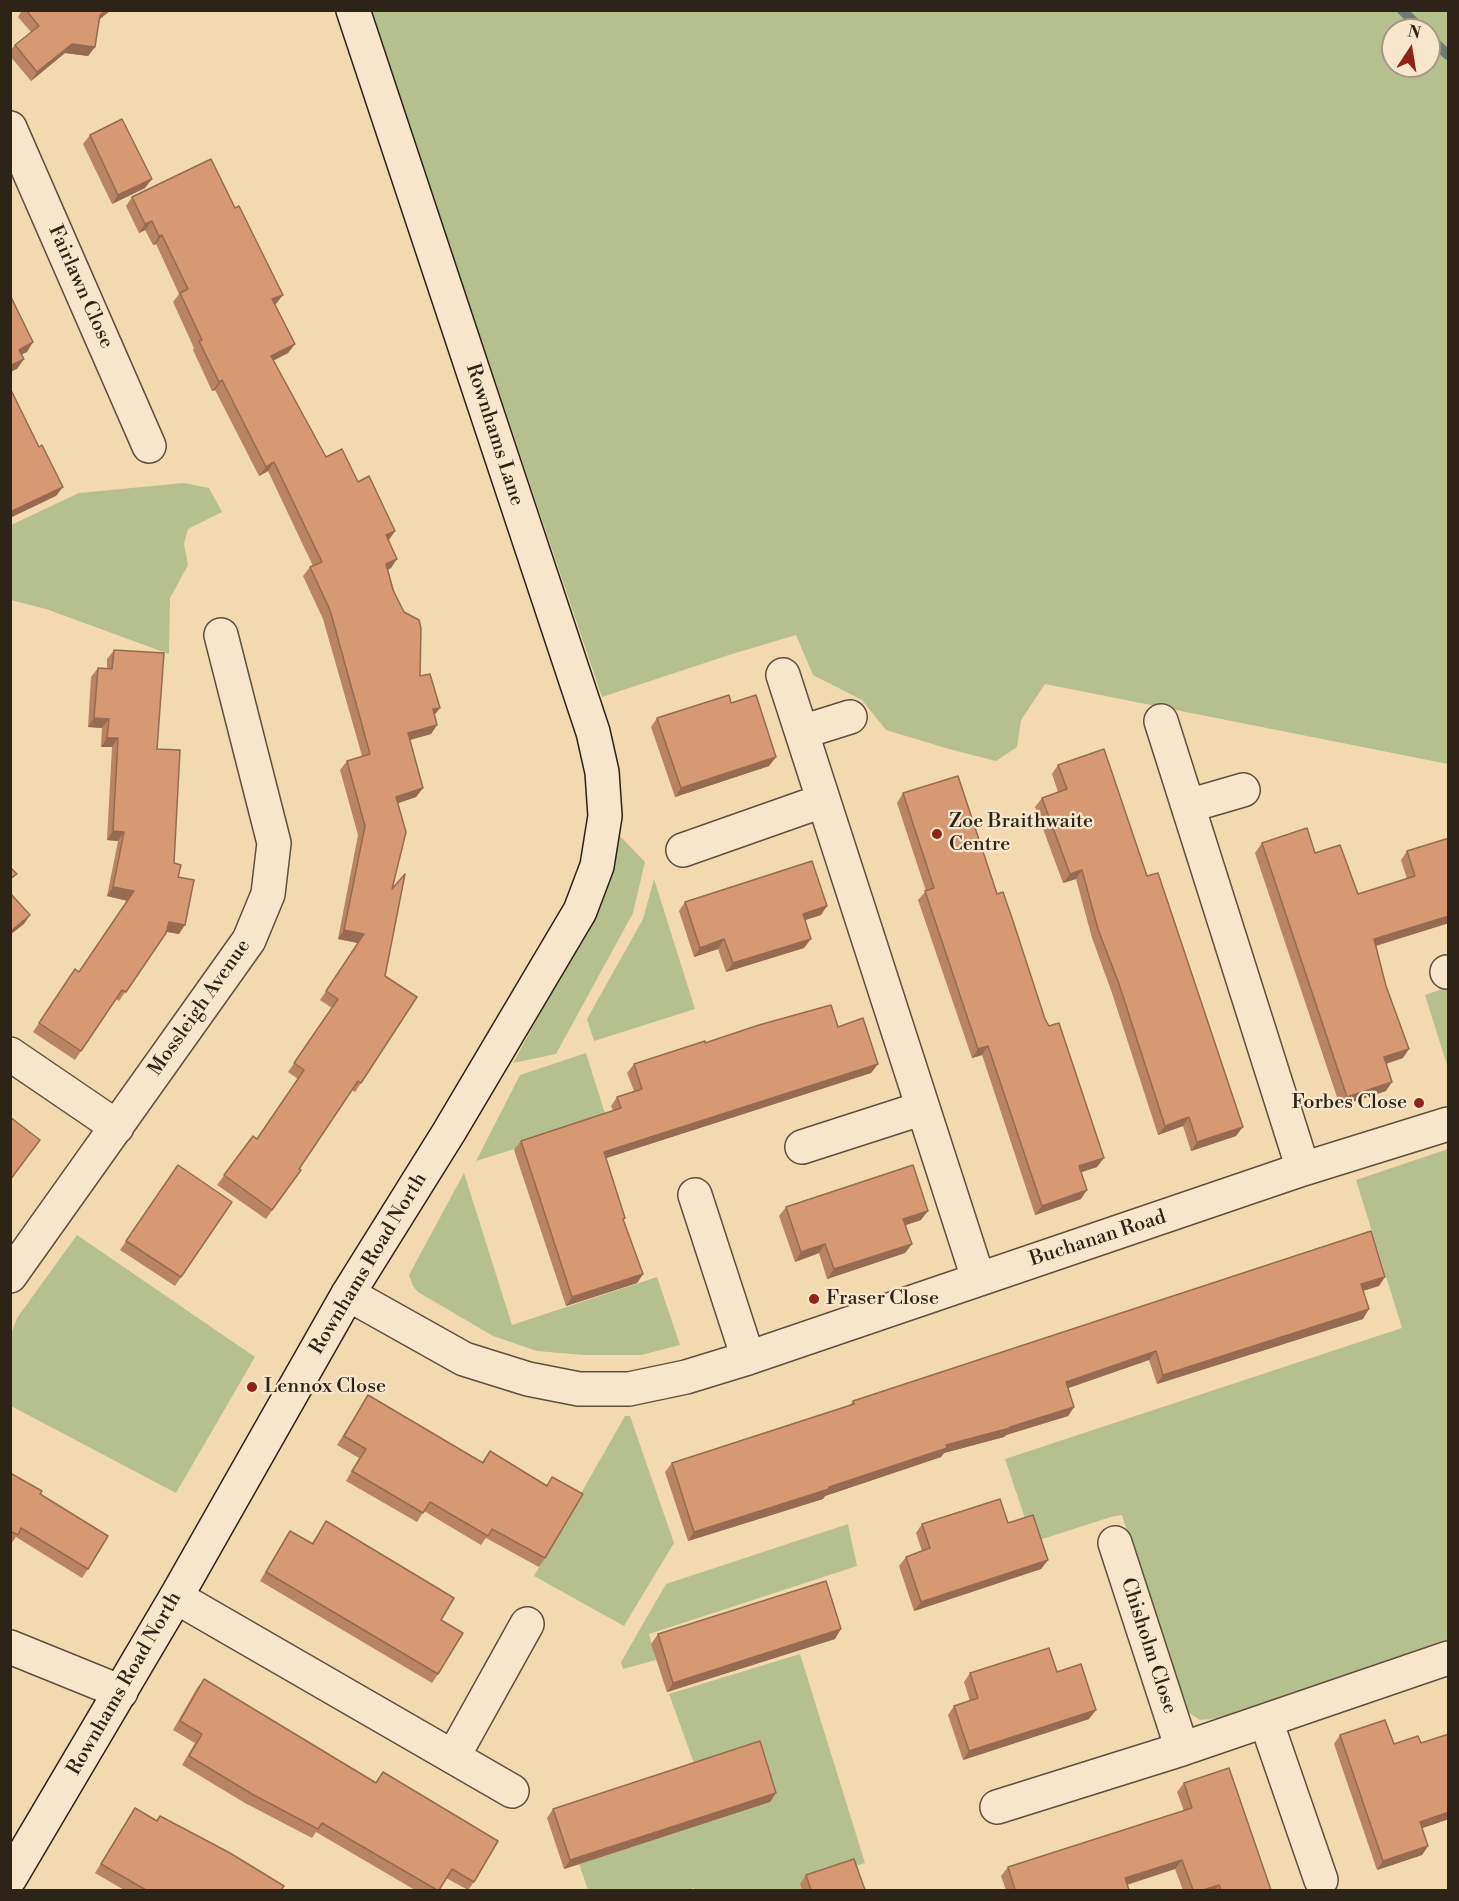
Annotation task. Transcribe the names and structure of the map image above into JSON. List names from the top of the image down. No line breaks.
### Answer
{"streets":{"street":["Fairlawn Close","Rownhams Lane","Mossleigh Avenue","Buchanan Road","Rownhams Road North","Chisholm Close"]},"crossings":[["Rownhams Lane","Rownhams Road North"],["Buchanan Road","Rownhams Road North"]],"places":["Zoe Braithwaite Centre","Forbes Close","Fraser Close","Lennox Close"],"north":"top"}
